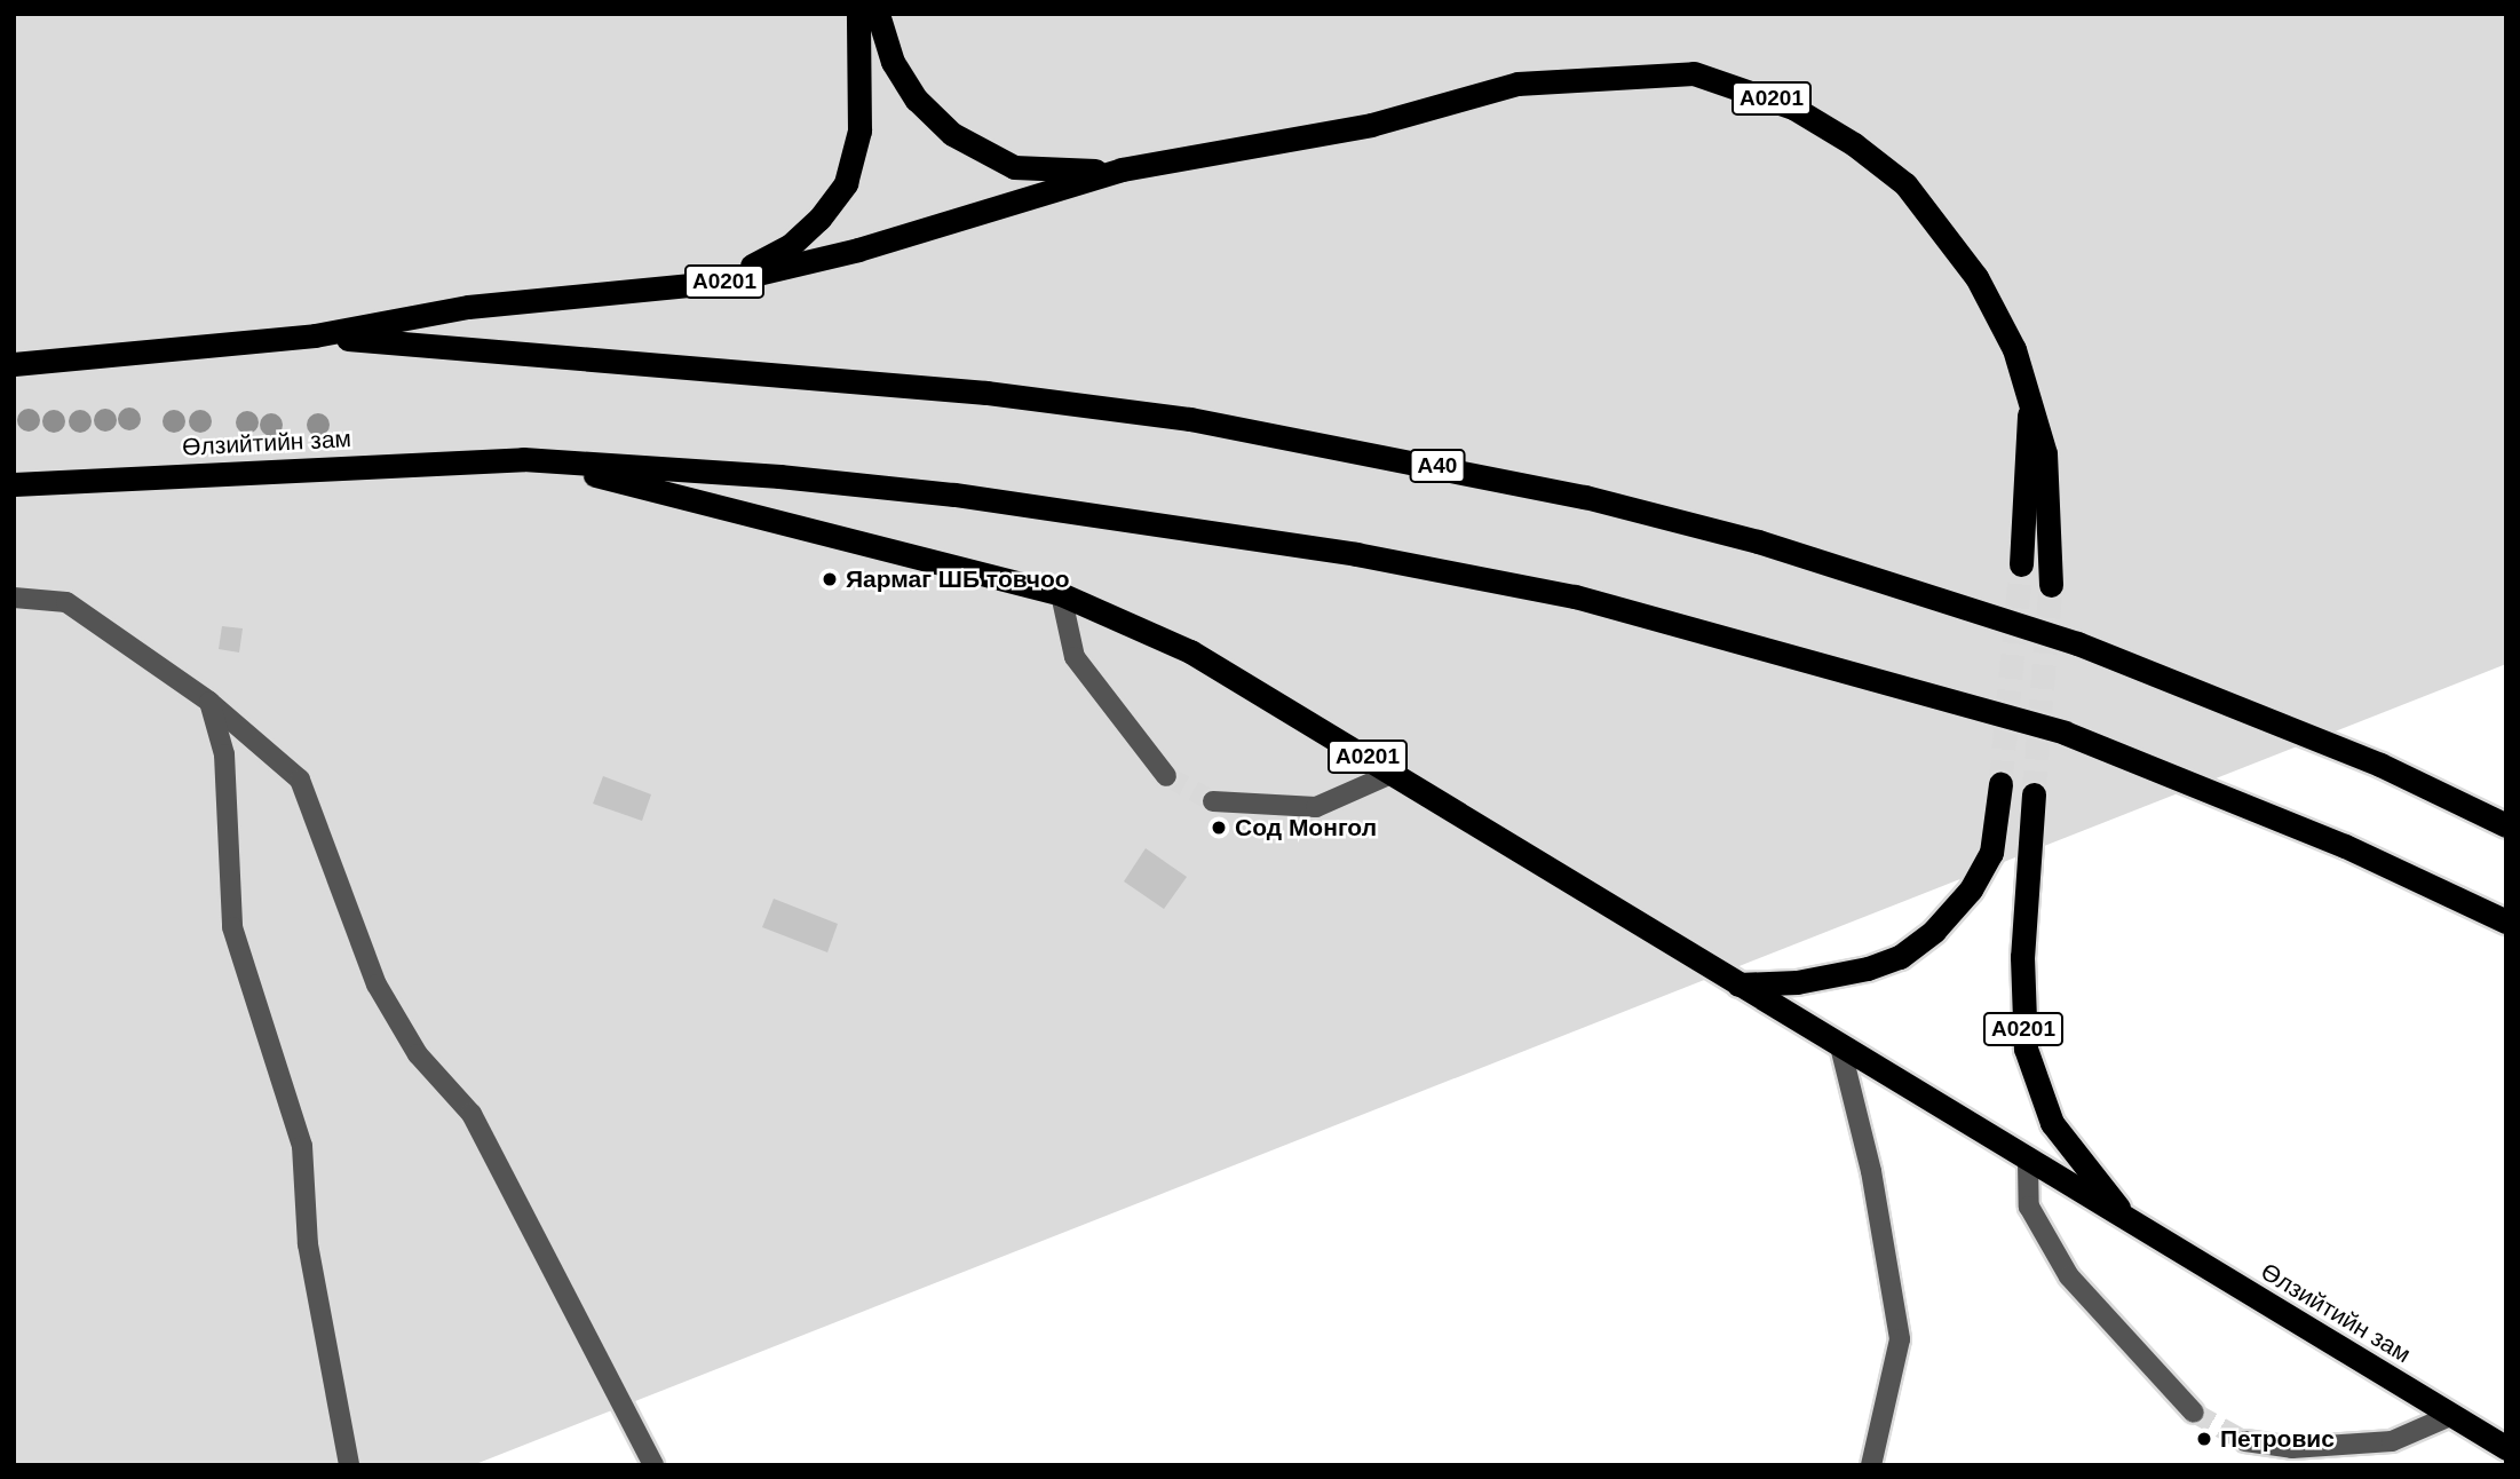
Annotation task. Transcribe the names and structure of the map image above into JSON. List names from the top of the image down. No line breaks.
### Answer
{"streets":{"highway":["A0201","Өлзийтийн зам","A40"]},"crossings":[["A0201","Өлзийтийн зам"],["A0201","A40"]],"places":["Яармаг ШБ товчоо","Сод Монгол","Петровис"]}
